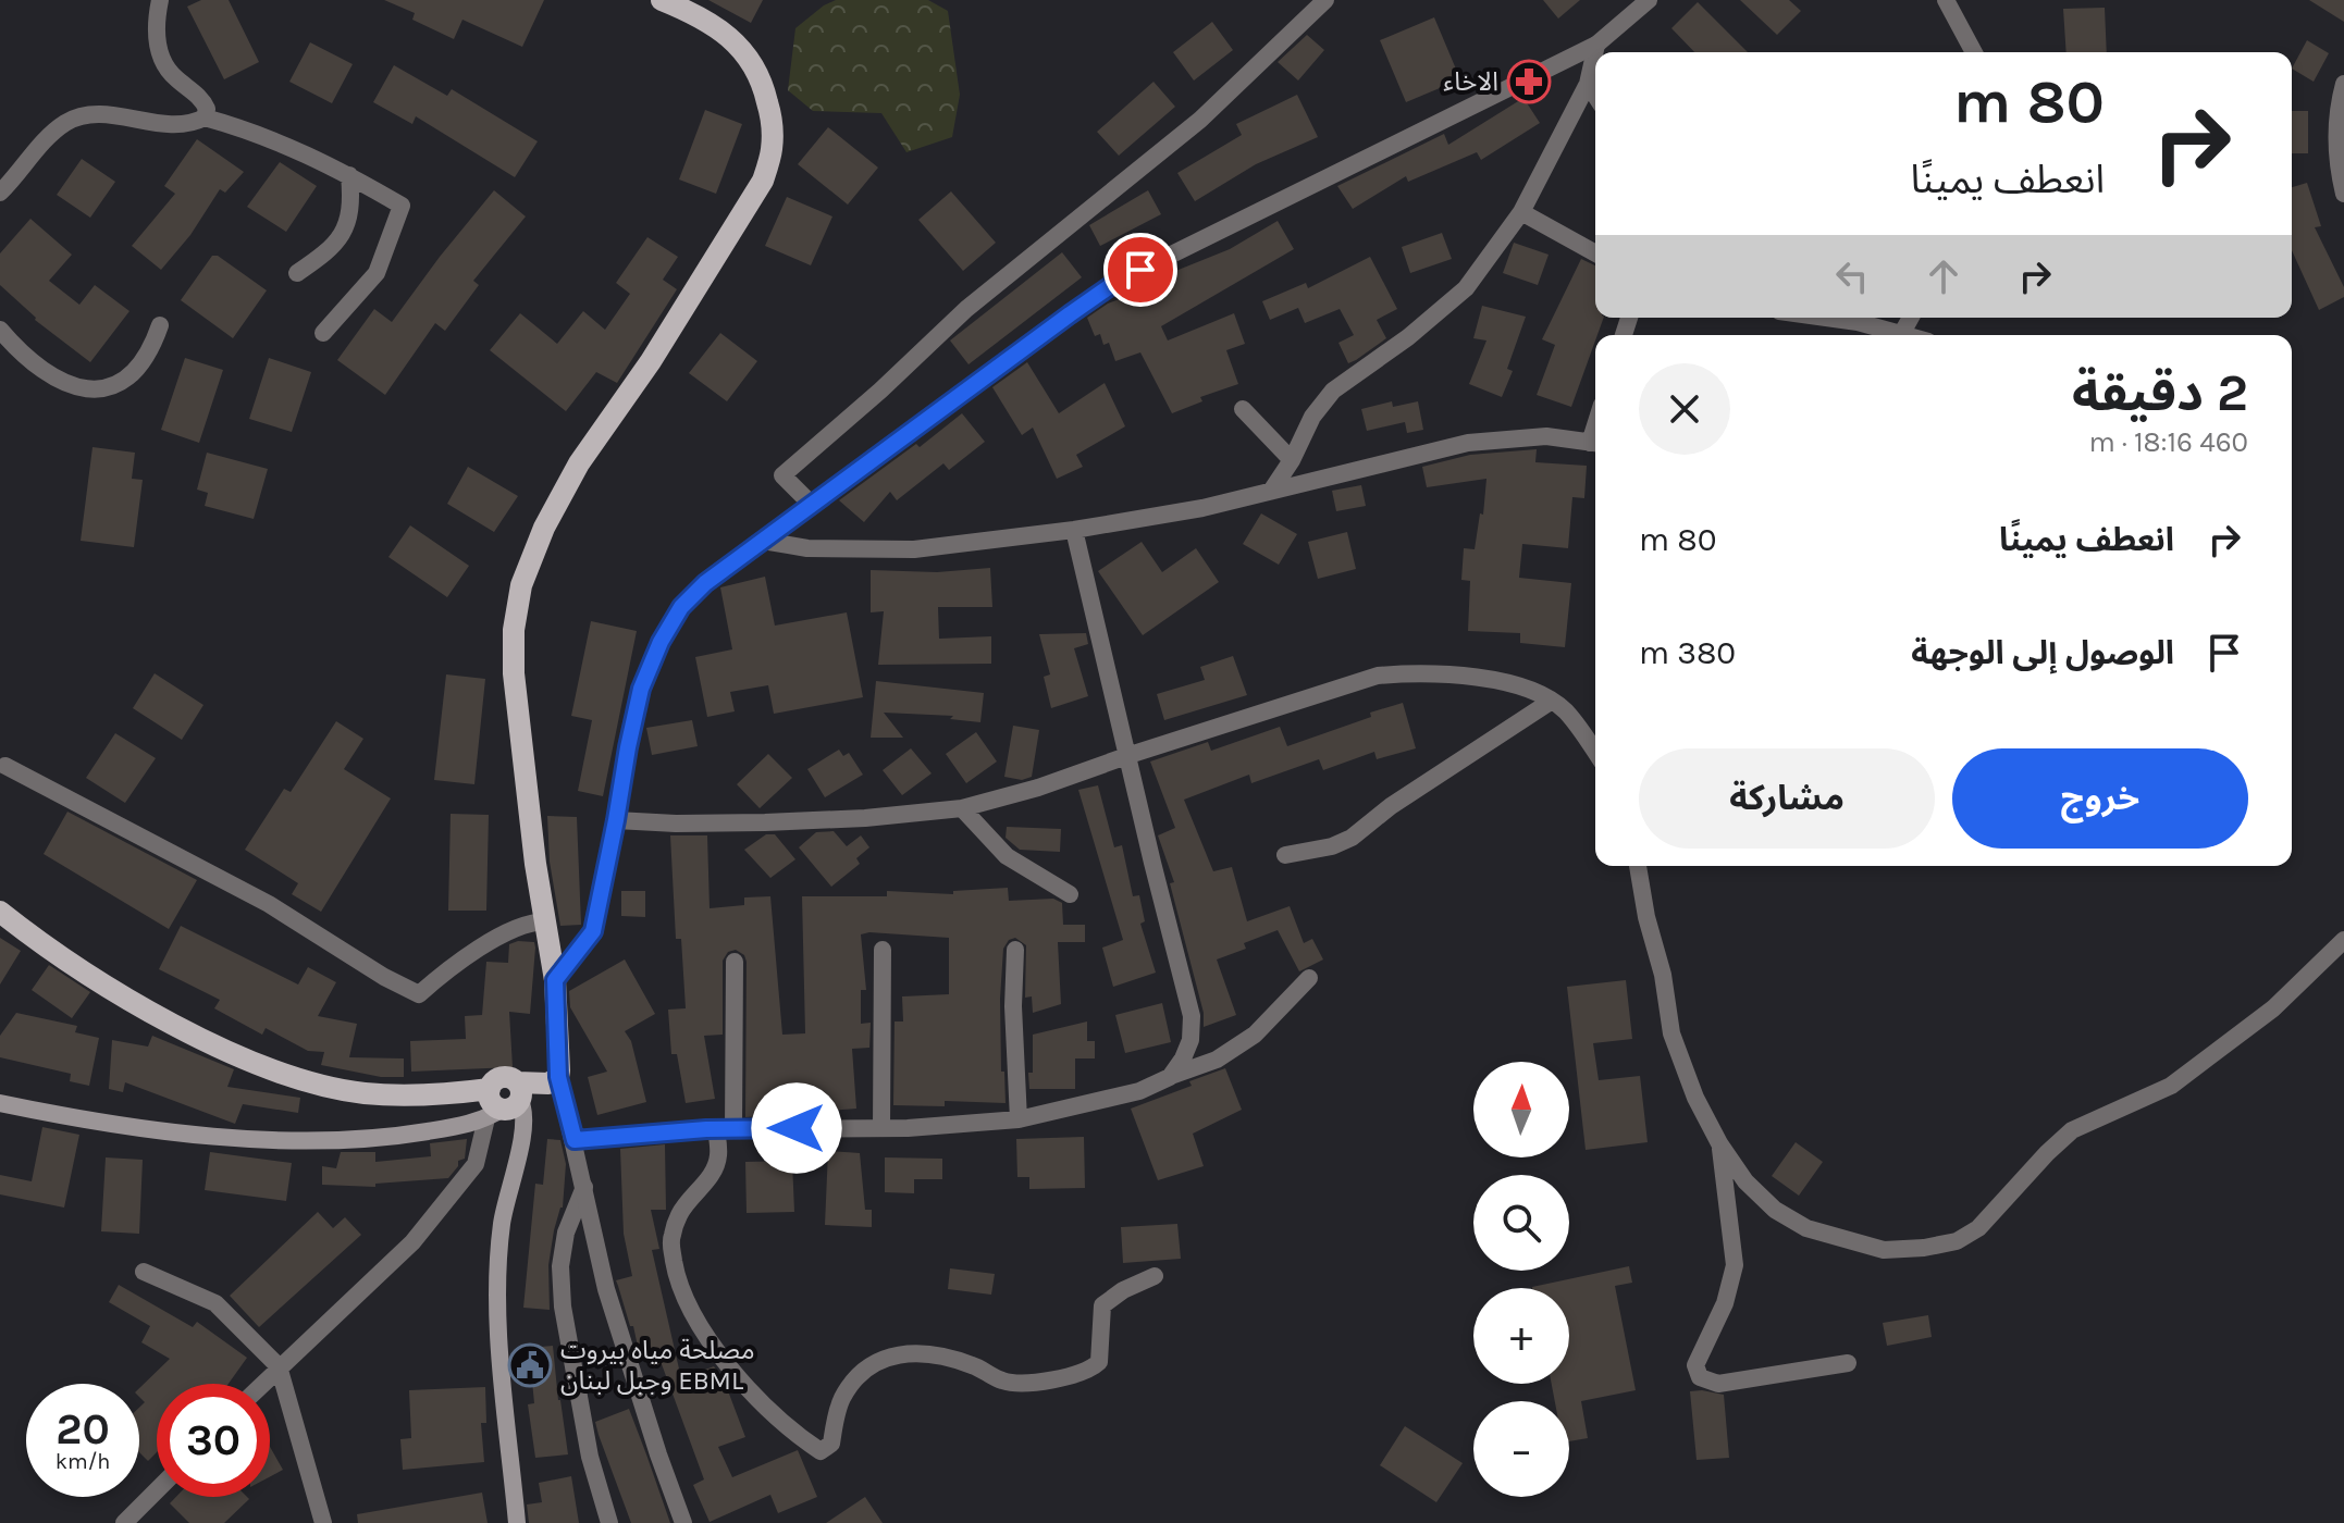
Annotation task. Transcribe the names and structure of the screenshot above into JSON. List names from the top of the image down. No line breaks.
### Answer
{"places":{"pharmacy":["الاخاء"],"public building":["مصلحة مياه بيروت وجبل لبنان EBML"]},"north":"top","page":{"turn":["80 m","انعطف يمينًا"],"heading":["2 دقيقة","460 m · 18:16"],"list":[{"name":"انعطف يمينًا","value":"80 m"},{"name":"الوصول إلى الوجهة","value":"380 m"}],"buttons":["خروج","مشاركة"],"map_buttons":["+","−"],"speed":"20 km/h","limit":"30"}}
